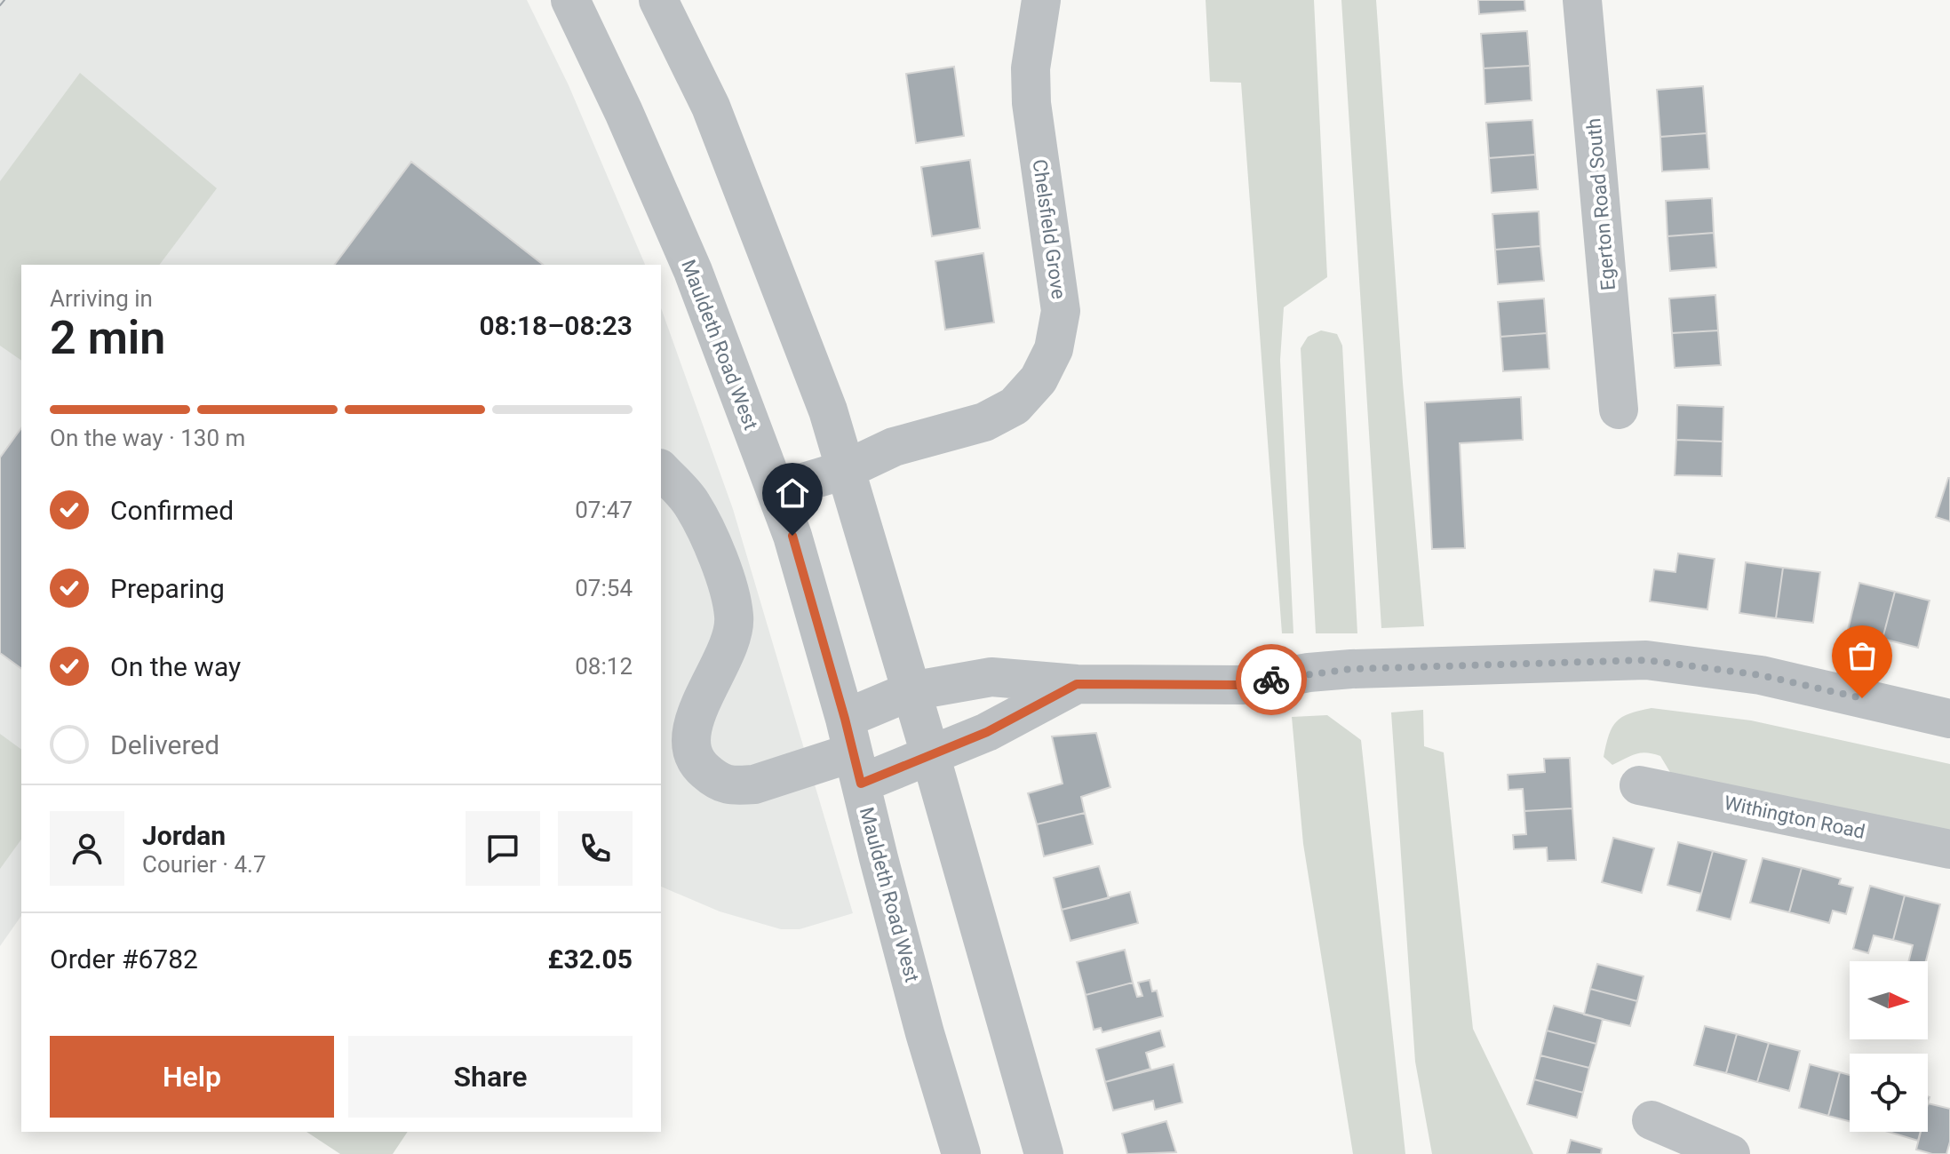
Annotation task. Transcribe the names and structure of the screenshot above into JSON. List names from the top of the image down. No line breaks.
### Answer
{"streets":{"street":["Egerton Road South","Chelsfield Grove","Mauldeth Road West","Withington Road"]},"crossings":[["Chelsfield Grove","Mauldeth Road West"]],"north":"right","page":{"heading":["2 min","Arriving in","08:18–08:23"],"panel":["Jordan","Courier · 4.7","Order #6782","£32.05"],"bar":"On the way · 130 m","list":[["Confirmed","07:47"],["Preparing","07:54"],["On the way","08:12"],"Delivered"],"buttons":["Help","Share"]}}
